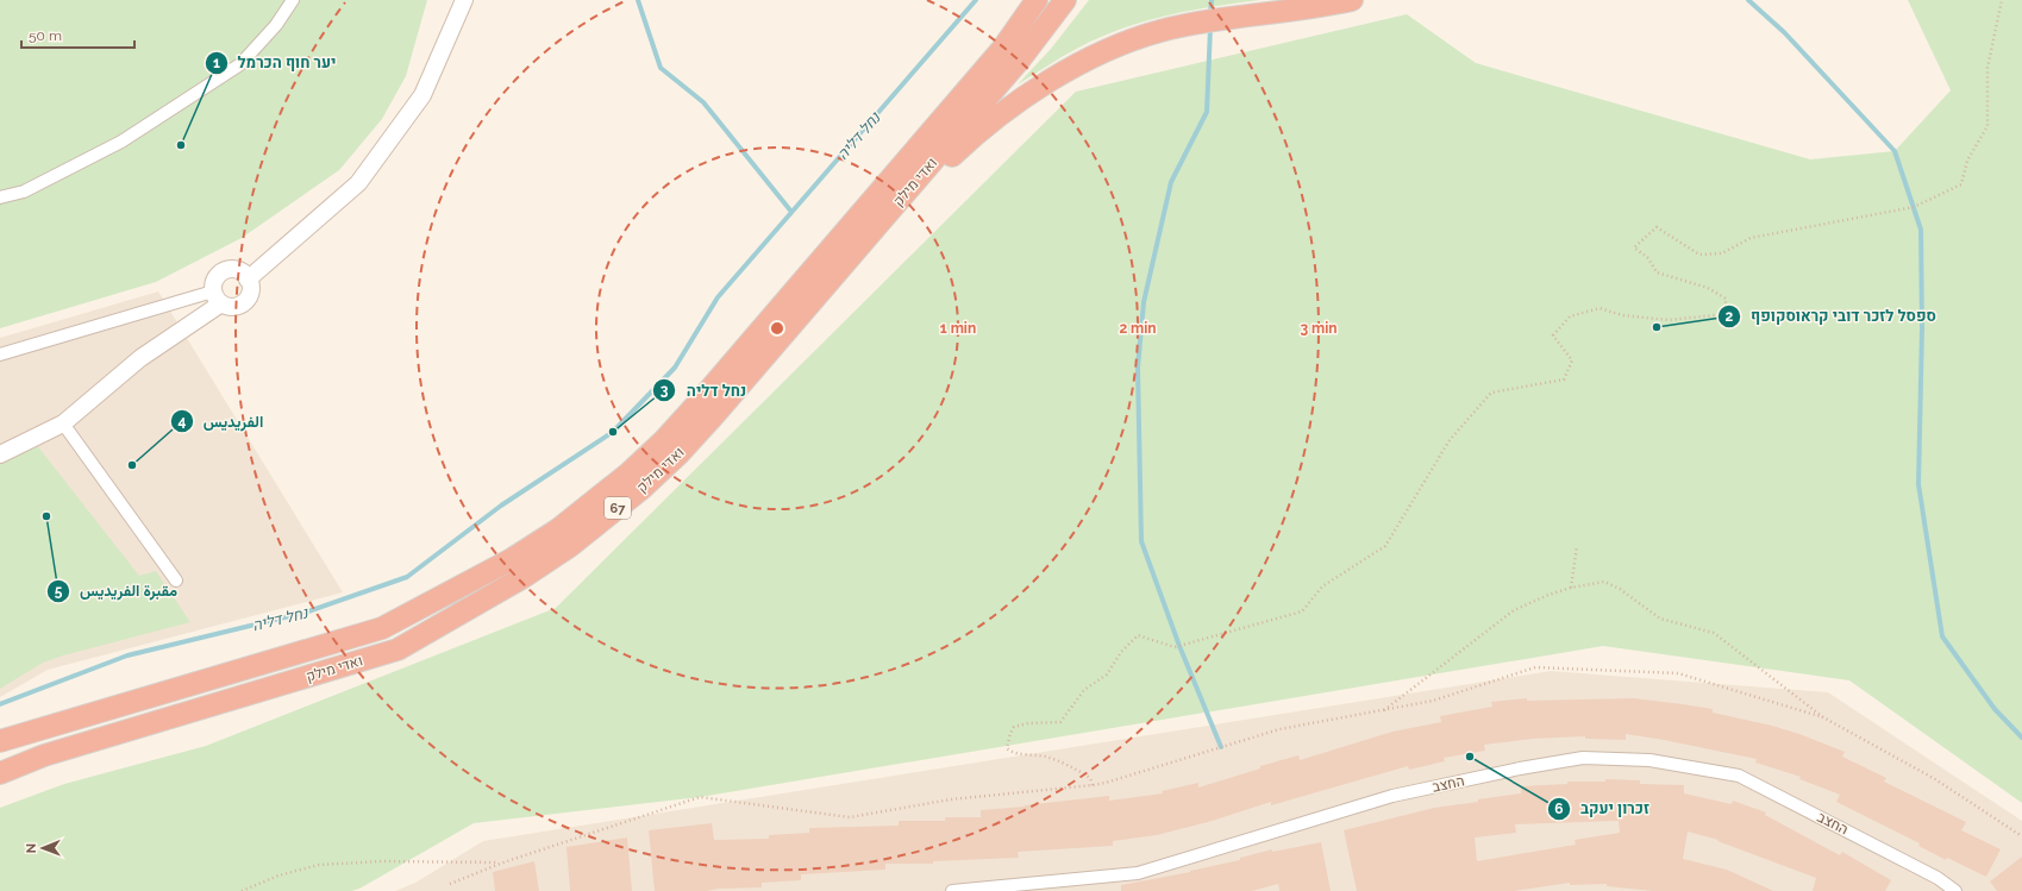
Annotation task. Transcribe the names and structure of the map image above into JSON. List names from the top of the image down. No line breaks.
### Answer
{"streets":{"highway":["ואדי מילק","67"],"street":["החצב"]},"water":["נחל דליה"],"places":["יער חוף הכרמל","ספסל לזכר דובי קראוסקופף","נחל דליה","الفريديس","مقبرة الفريديس","זכרון יעקב"],"scale_bar":"50 m","north":"left","rings":["1 min","2 min","3 min"]}
